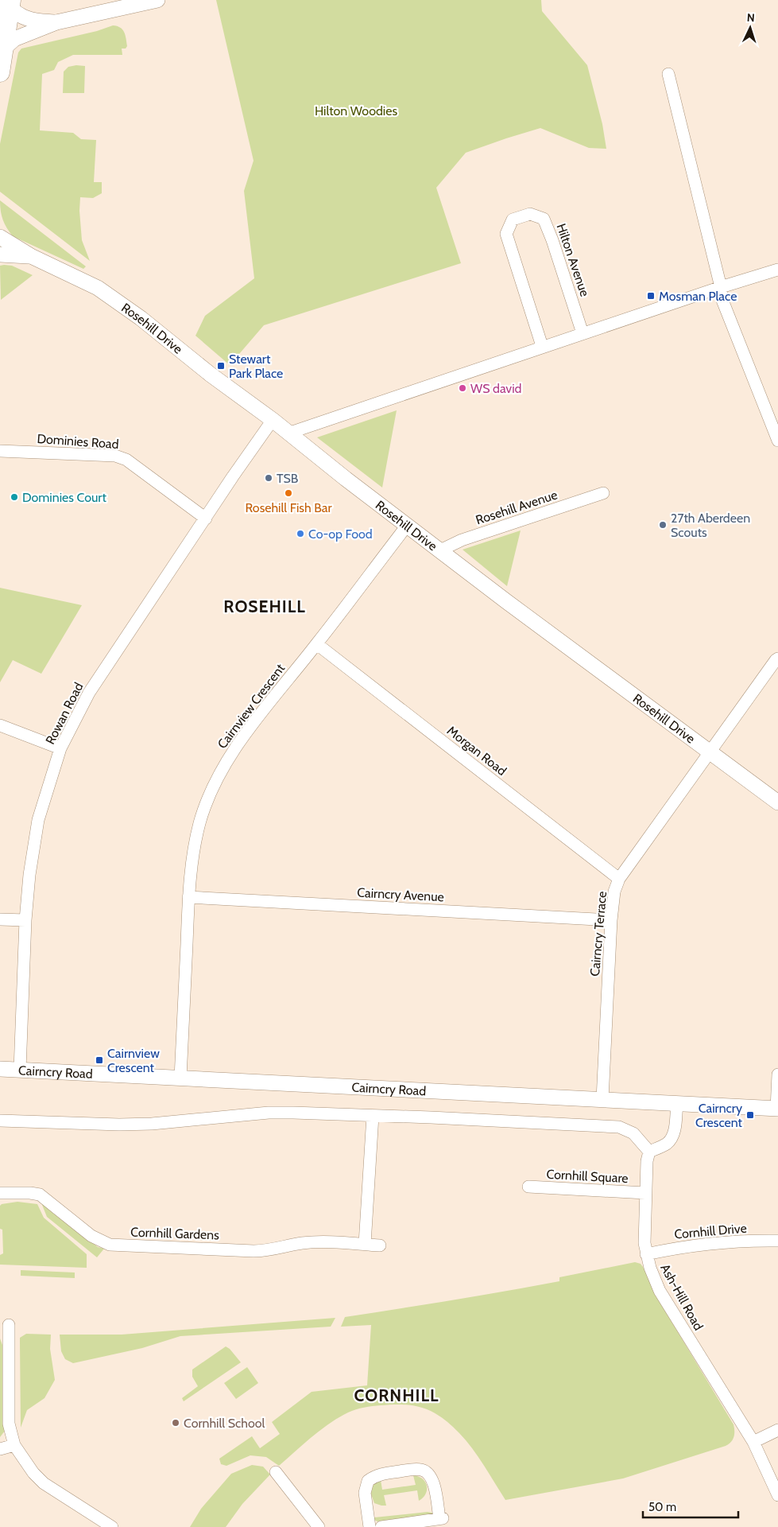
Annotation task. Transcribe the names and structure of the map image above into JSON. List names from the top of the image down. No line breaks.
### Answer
{"streets":{"street":["Hilton Avenue","Rosehill Drive","Dominies Road","Rosehill Avenue","Cairnview Crescent","Rowan Road","Morgan Road","Cairncry Avenue","Cairncry Terrace","Cairncry Road","Cornhill Square","Cornhill Drive","Cornhill Gardens","Ash-Hill Road"]},"crossings":[["Rosehill Drive","Rosehill Avenue"],["Rosehill Drive","Cairnview Crescent"],["Rosehill Drive","Rowan Road"],["Rosehill Drive","Cairncry Terrace"],["Dominies Road","Rowan Road"],["Cairnview Crescent","Morgan Road"],["Cairnview Crescent","Cairncry Avenue"],["Cairnview Crescent","Cairncry Road"],["Rowan Road","Cairncry Road"],["Morgan Road","Cairncry Terrace"],["Cairncry Avenue","Cairncry Terrace"],["Cairncry Terrace","Cairncry Road"],["Cornhill Square","Ash-Hill Road"],["Cornhill Drive","Ash-Hill Road"]],"districts":["ROSEHILL","CORNHILL"],"parks":["Hilton Woodies"],"places":{"transit":["Mosman Place","Stewart Park Place","Cairnview Crescent","Cairncry Crescent"],"other":["WS david","TSB","Rosehill Fish Bar","Dominies Court","27th Aberdeen Scouts","Co-op Food","Cornhill School"]},"scale_bar":"50 m","north":"top"}
